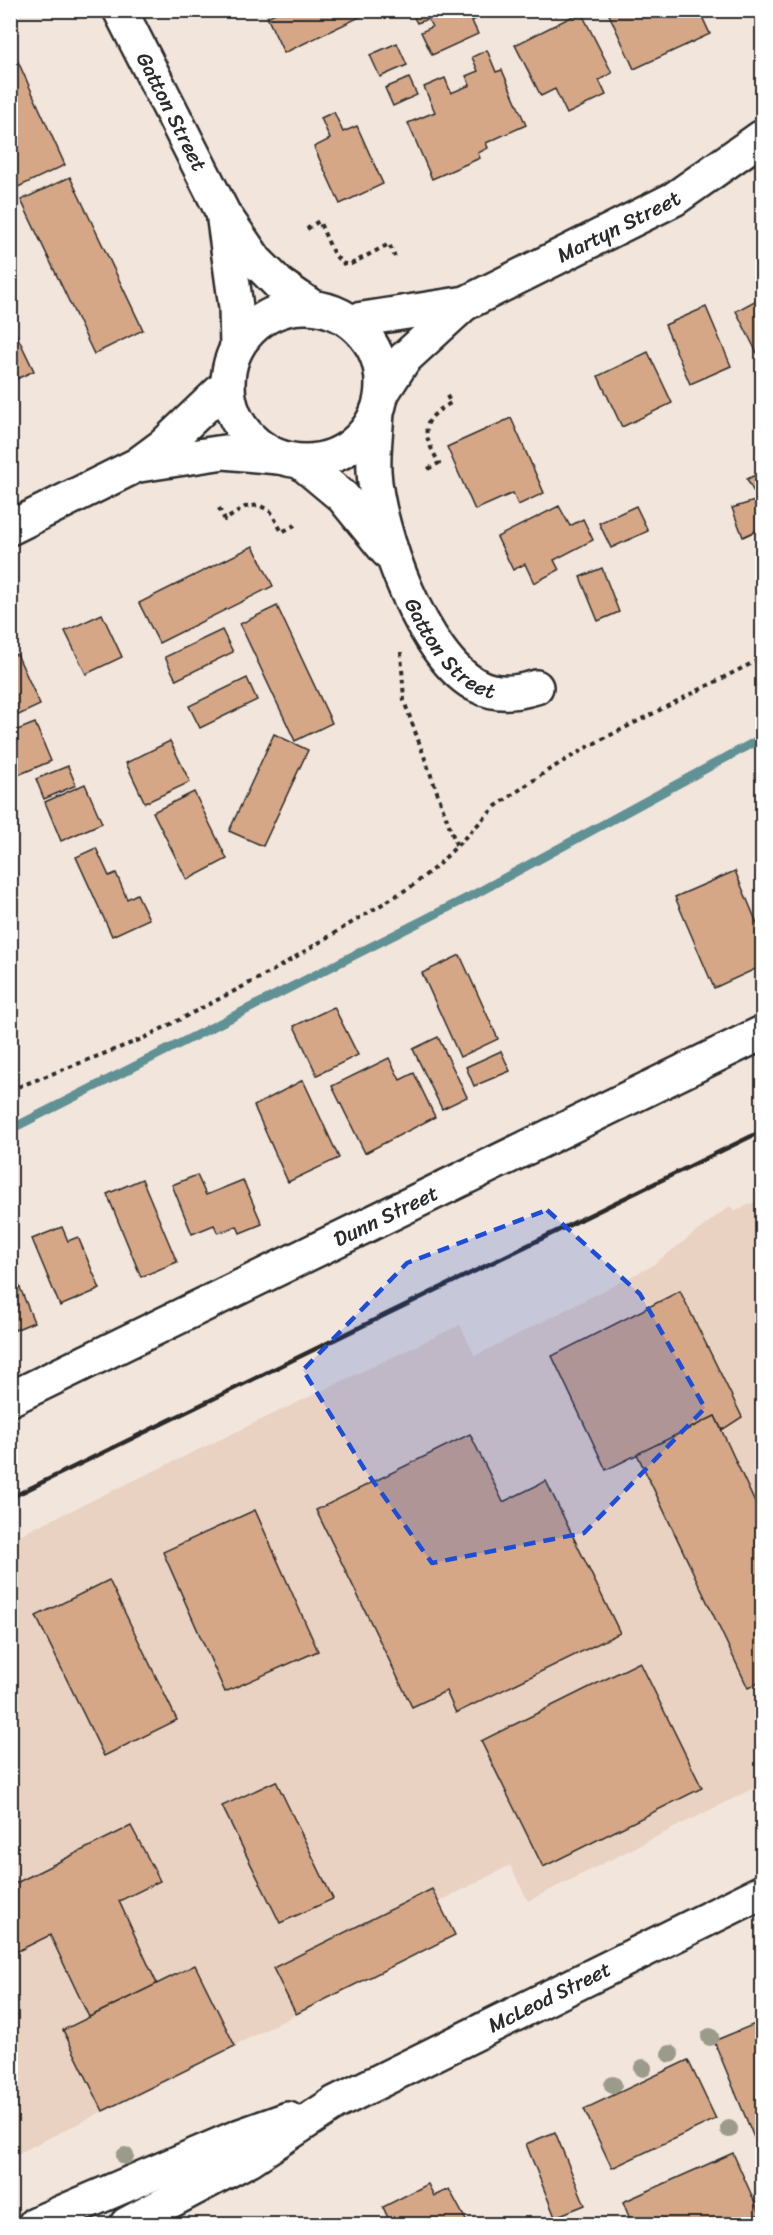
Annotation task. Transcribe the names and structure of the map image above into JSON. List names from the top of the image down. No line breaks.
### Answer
{"streets":{"street":["Gatton Street","Martyn Street","Dunn Street","McLeod Street"]},"crossings":[["Gatton Street","Martyn Street"]]}
